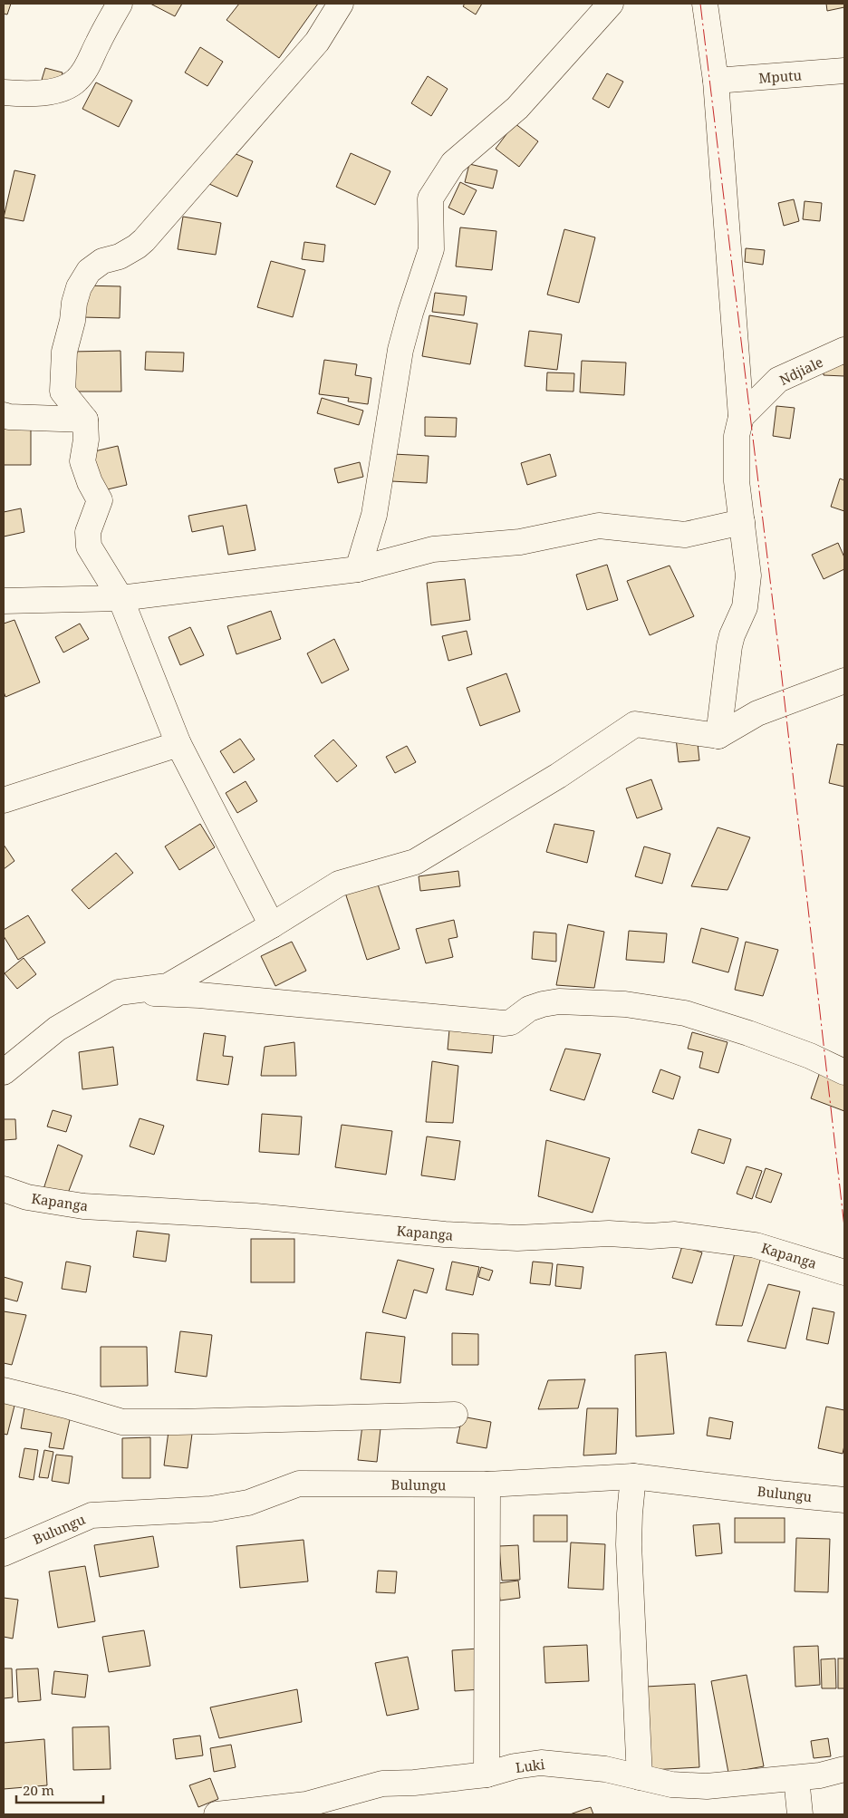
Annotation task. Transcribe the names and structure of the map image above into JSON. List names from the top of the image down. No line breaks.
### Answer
{"streets":{"street":["Mputu","Ndjiale","Kapanga","Bulungu","Luki"]},"scale_bar":"20 m"}
